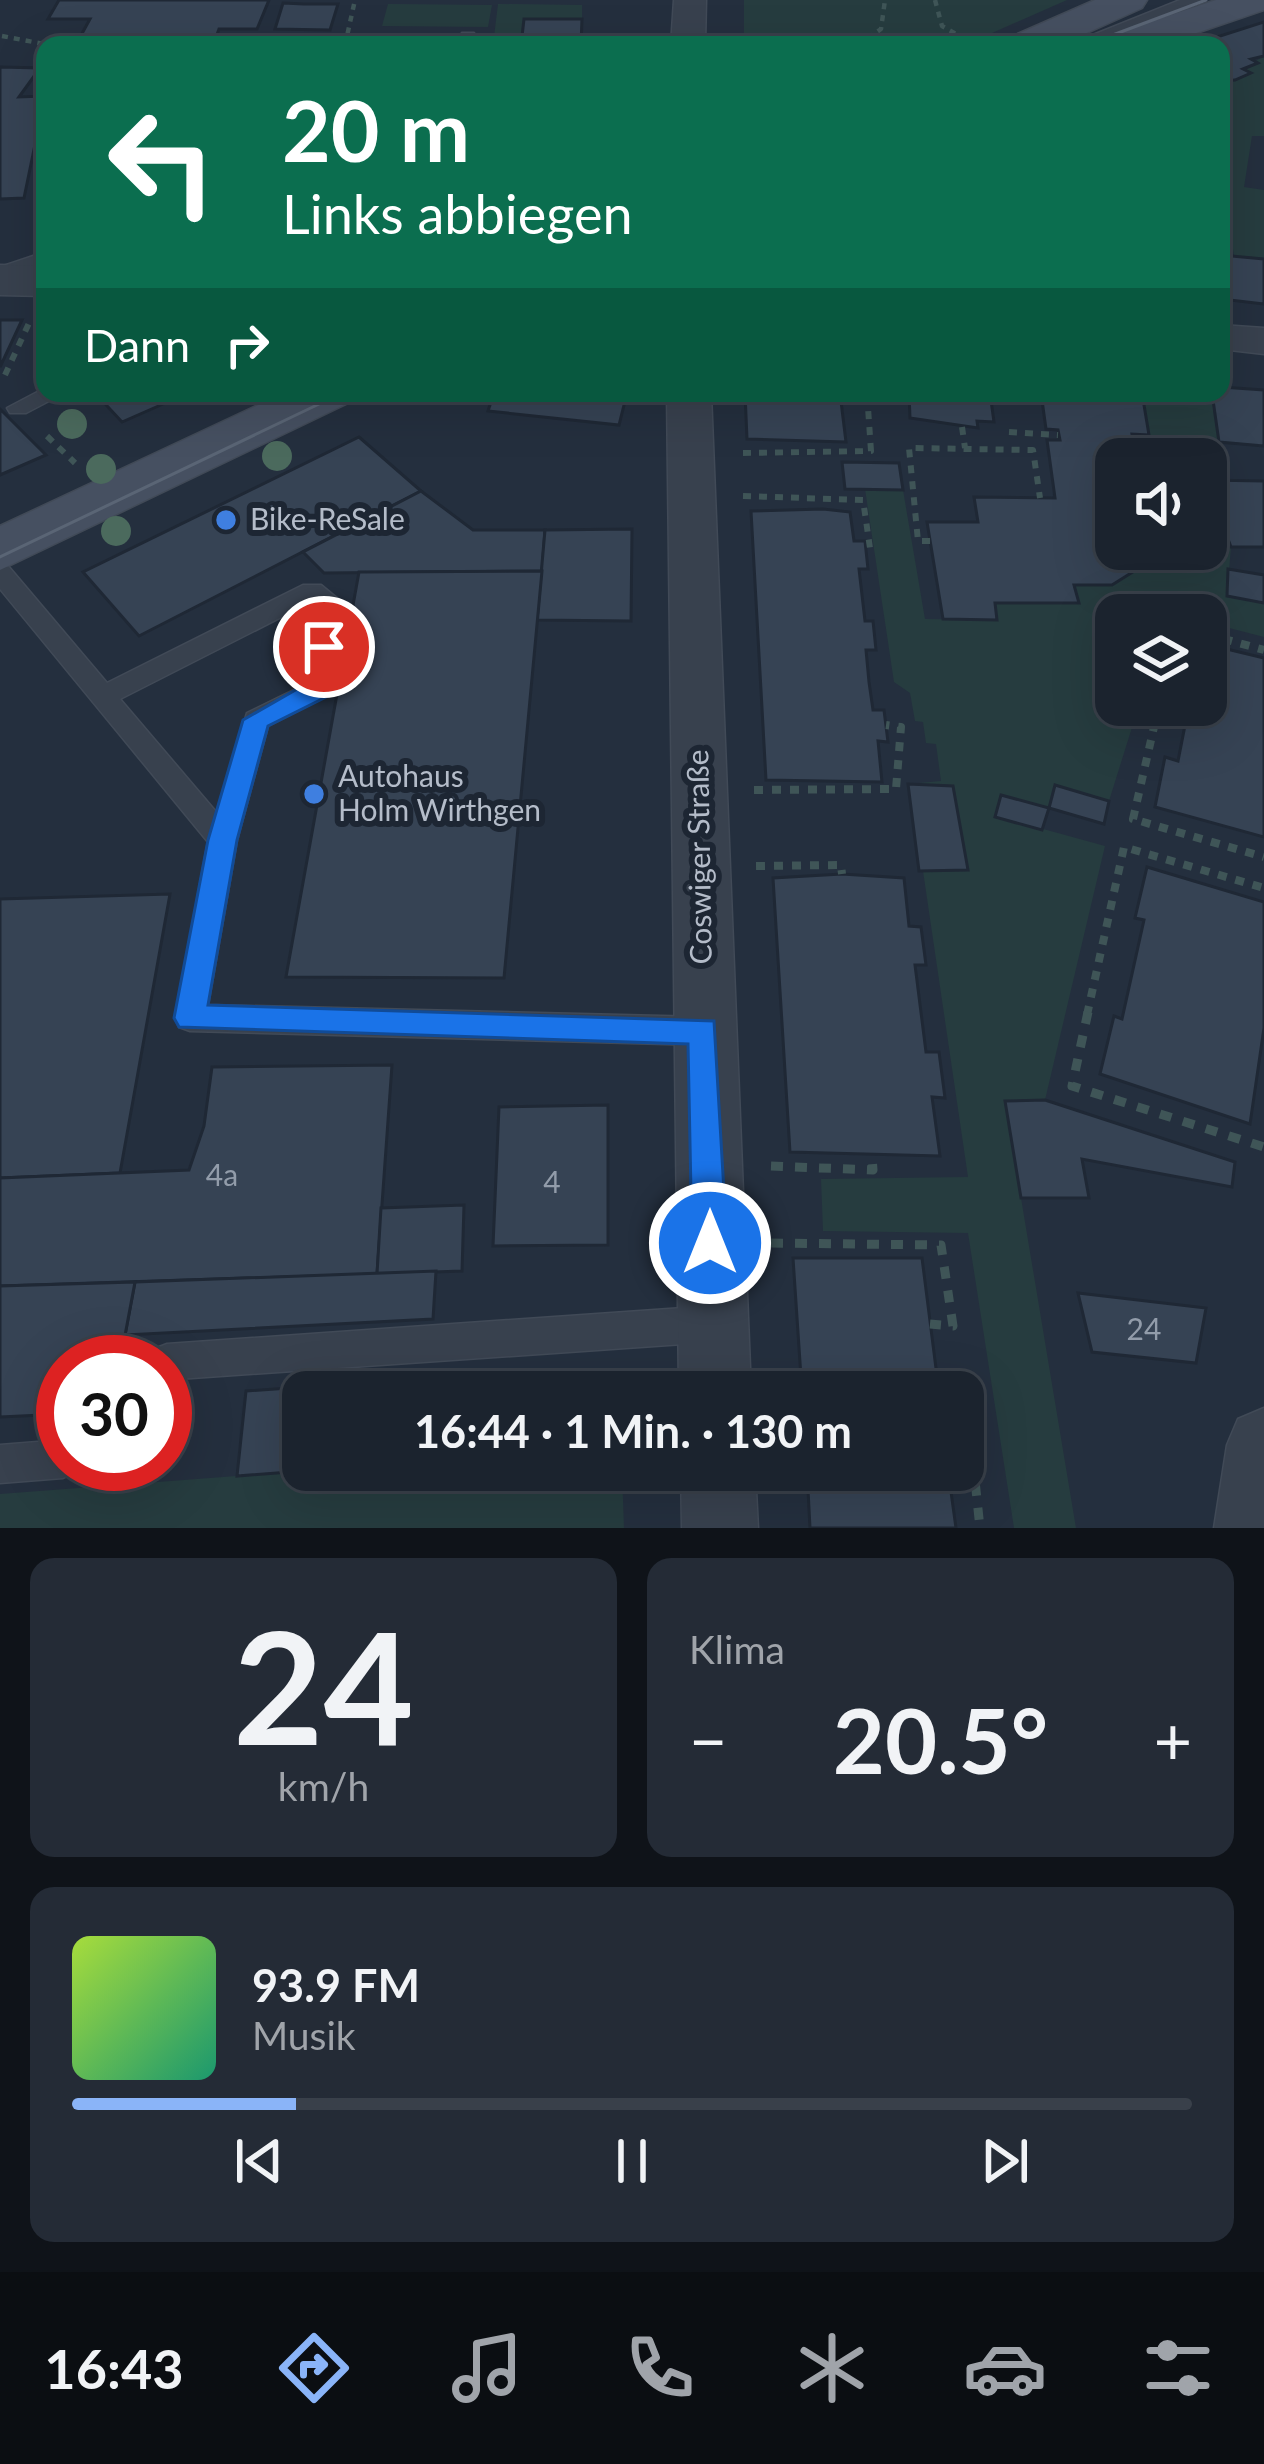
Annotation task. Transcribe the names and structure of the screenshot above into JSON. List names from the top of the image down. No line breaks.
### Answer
{"streets":{"street":["Coswiger Straße"]},"places":["Bike-ReSale","Autohaus Holm Wirthgen"],"house_numbers":["4a","4","24"],"page":{"turn":["20 m","Links abbiegen"],"then":"Dann","limit":"30","trip":"16:44 · 1 Min. · 130 m","tile":[["24","km/h"],"Klima"],"heat":["−","20.5°","+"],"song":["93.9 FM","Musik"],"tabs":"16:43"}}
